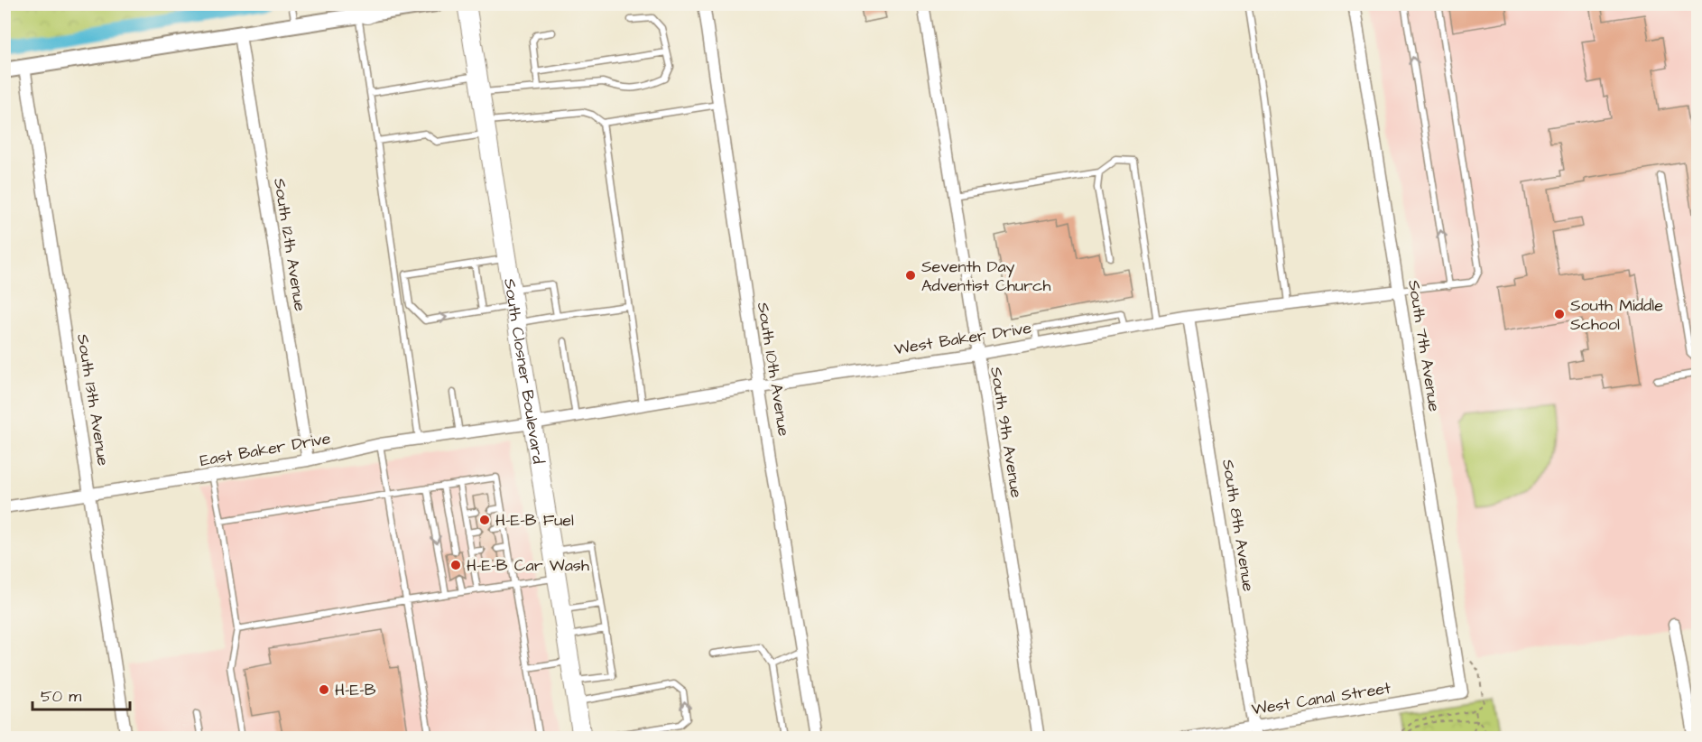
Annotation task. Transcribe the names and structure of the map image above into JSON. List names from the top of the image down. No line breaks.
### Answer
{"streets":{"main road":["South Closner Boulevard"],"street":["South 12th Avenue","West Baker Drive","South 7th Avenue","South 10th Avenue","South 13th Avenue","South 9th Avenue","East Baker Drive","South 8th Avenue","West Canal Street"]},"crossings":[["South 12th Avenue","East Baker Drive"],["West Baker Drive","South 7th Avenue"],["West Baker Drive","South 10th Avenue"],["West Baker Drive","South Closner Boulevard"],["West Baker Drive","South 9th Avenue"],["West Baker Drive","East Baker Drive"],["West Baker Drive","South 8th Avenue"],["South 7th Avenue","West Canal Street"],["South Closner Boulevard","East Baker Drive"],["South 13th Avenue","East Baker Drive"],["South 8th Avenue","West Canal Street"]],"places":["Seventh Day Adventist Church","South Middle School","H-E-B Fuel","H-E-B Car Wash","H-E-B"],"scale_bar":"50 m"}
